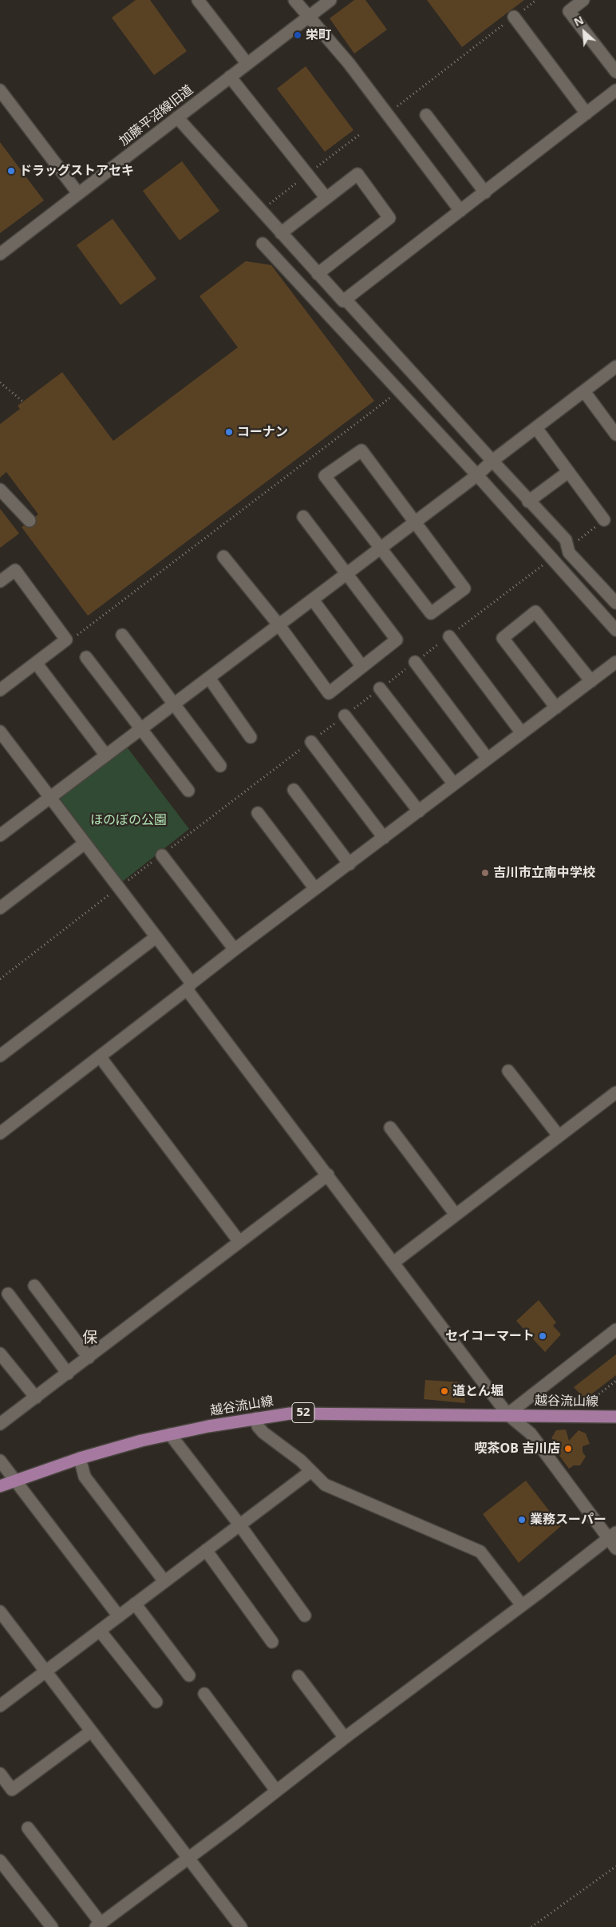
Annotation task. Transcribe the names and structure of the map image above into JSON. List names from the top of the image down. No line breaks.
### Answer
{"streets":{"main road":["越谷流山線","52"],"street":["加藤平沼線旧道"]},"districts":["保"],"parks":["ほのぼの公園"],"places":["栄町","ドラッグストアセキ","コーナン","吉川市立南中学校","セイコーマート","道とん堀","喫茶OB 吉川店","業務スーパー"],"north":"top left"}
